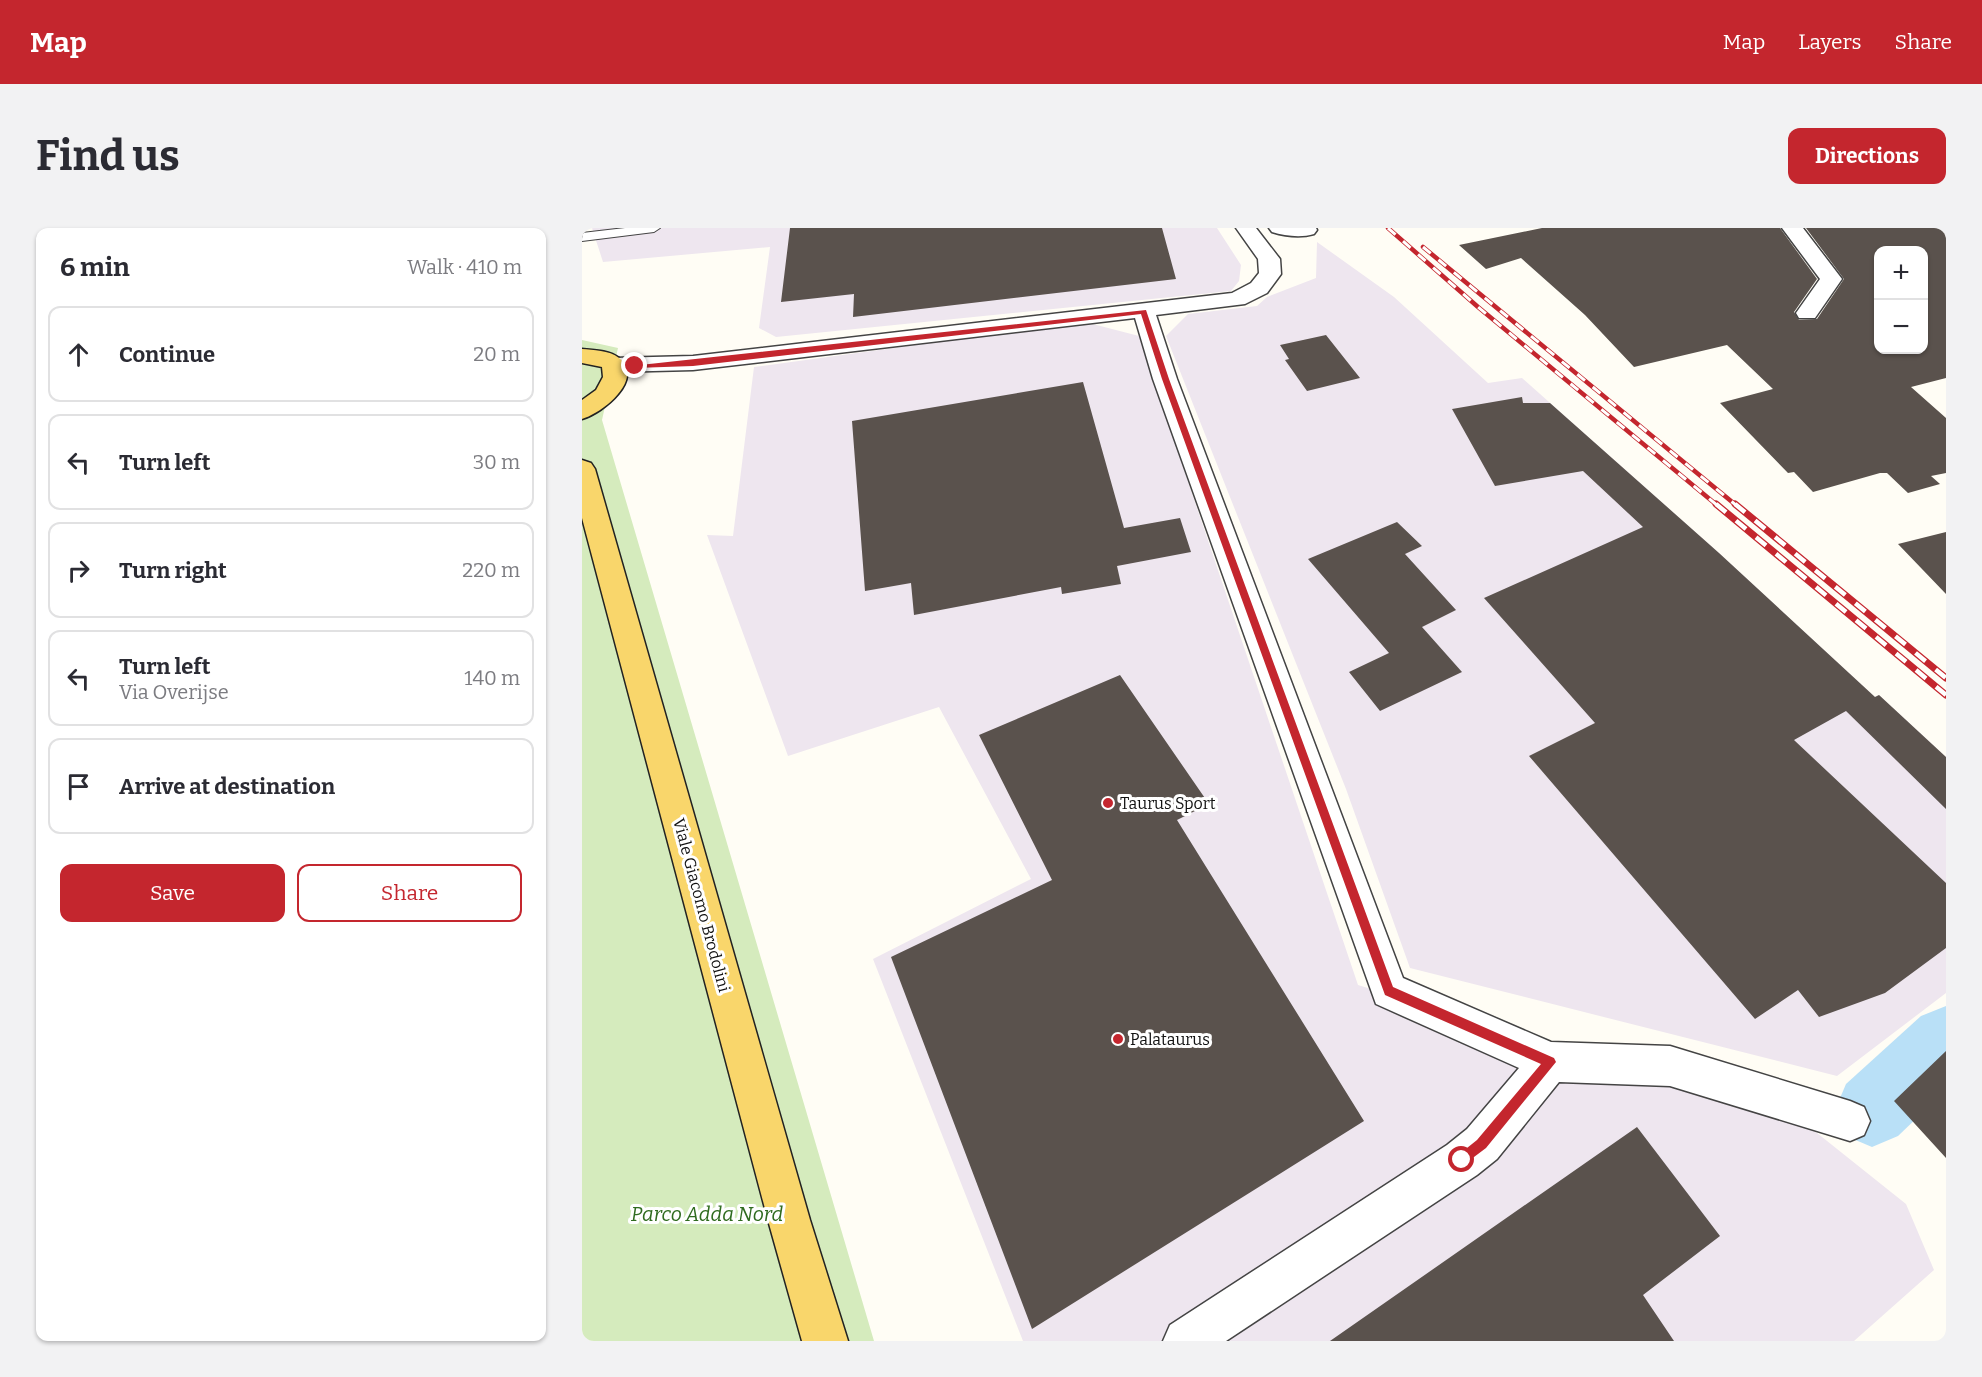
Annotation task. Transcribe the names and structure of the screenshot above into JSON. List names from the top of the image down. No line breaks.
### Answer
{"streets":{"main road":["Viale Giacomo Brodolini"]},"parks":["Parco Adda Nord"],"places":["Taurus Sport","Palataurus"],"page":{"header":"Map","nav":["Map","Layers","Share"],"buttons":["Directions",["Save","Share"]],"title":"Find us","heading":["6 min","Walk · 410 m"],"map_buttons":["+","−"],"list":[["Continue","20 m"],["Turn left","30 m"],["Turn right","220 m"],["Turn left","Via Overijse","140 m"],"Arrive at destination"]}}
